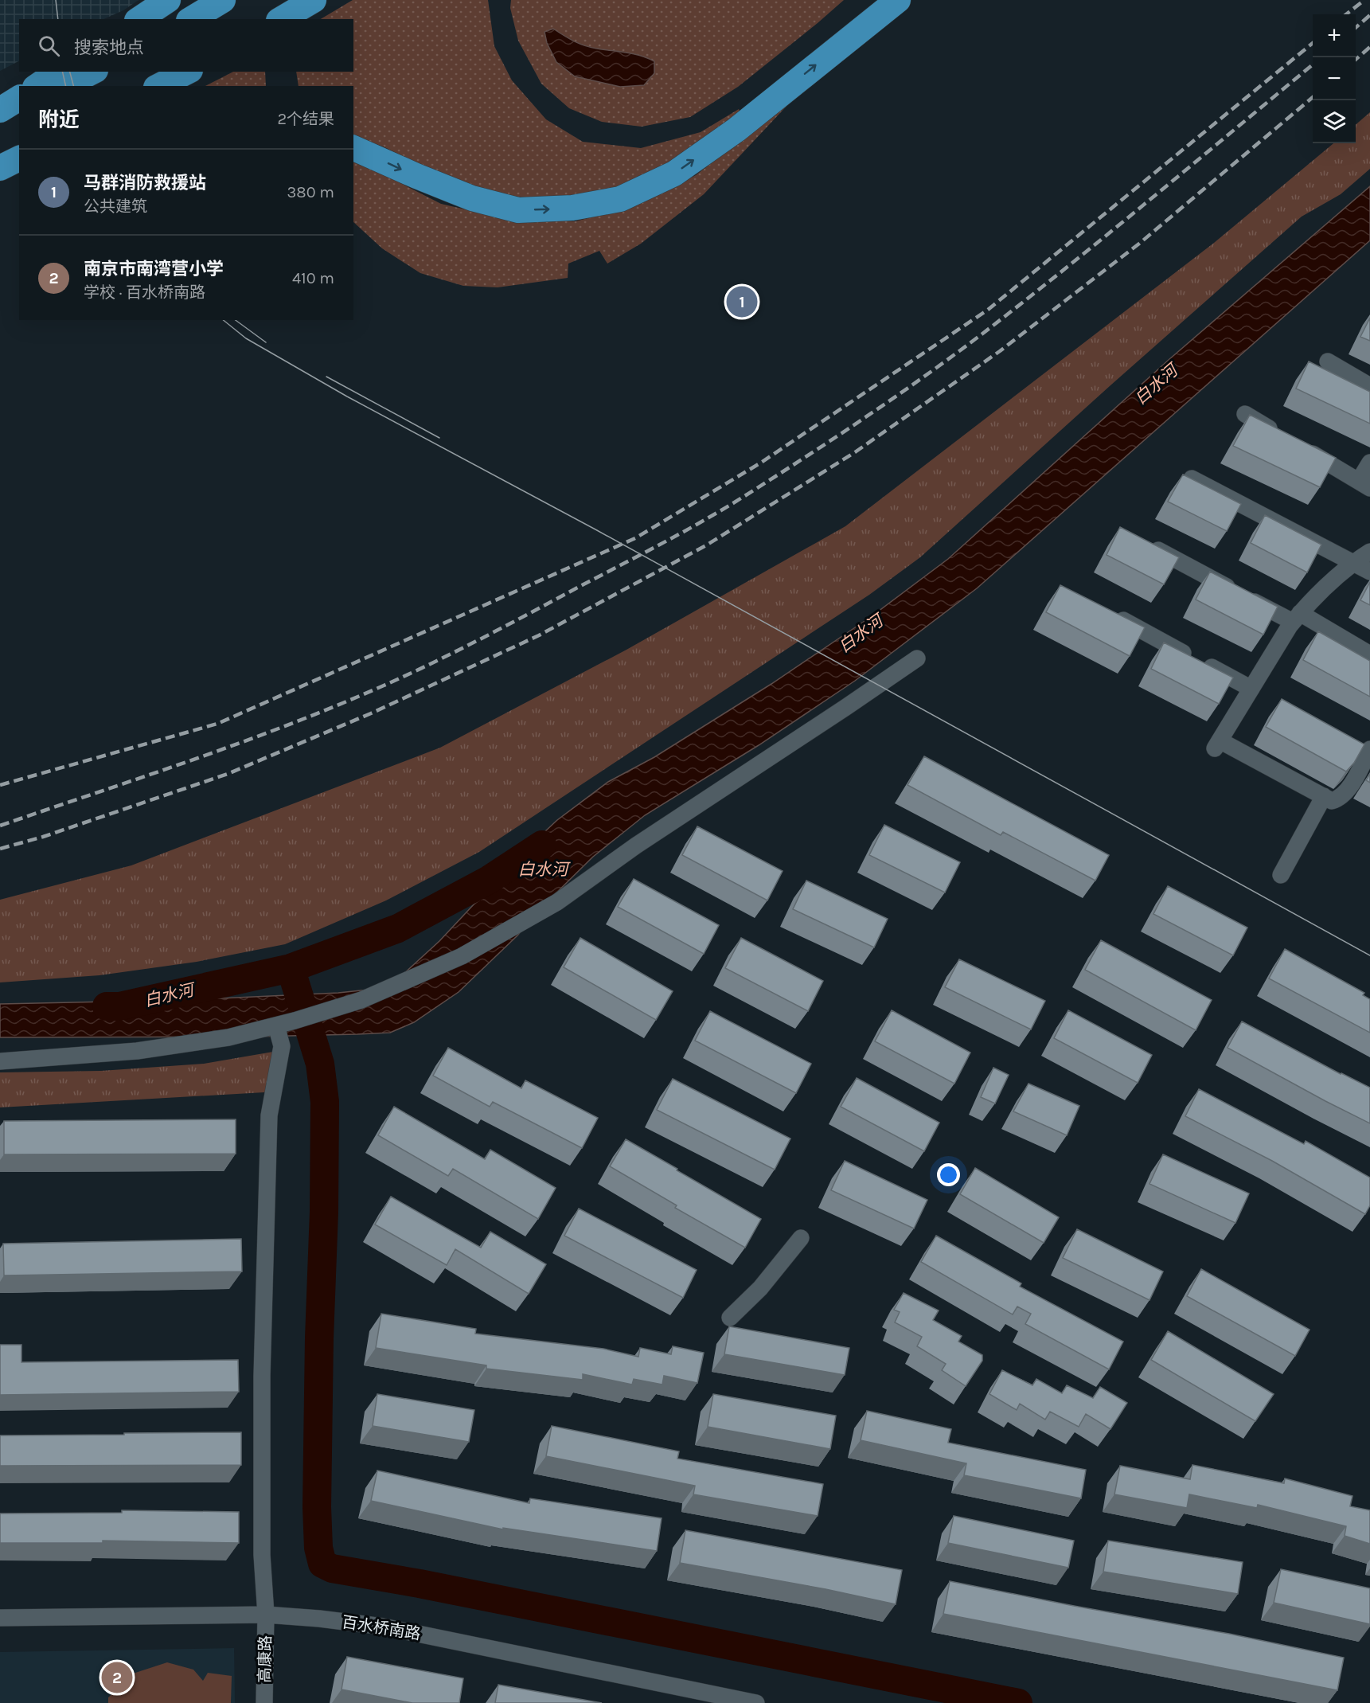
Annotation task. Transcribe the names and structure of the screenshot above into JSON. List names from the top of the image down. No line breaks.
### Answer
{"streets":{"street":["百水桥南路","高康路"]},"crossings":[["百水桥南路","高康路"]],"water":["白水河"],"page":{"map_buttons":["+","−"],"search":"搜索地点","heading":["附近","2个结果"],"list":[{"mark":"1","name":"马群消防救援站","note":"公共建筑","value":"380 m"},{"mark":"2","name":"南京市南湾营小学","note":"学校 · 百水桥南路","value":"410 m"}],"pins":["1","2"]}}
